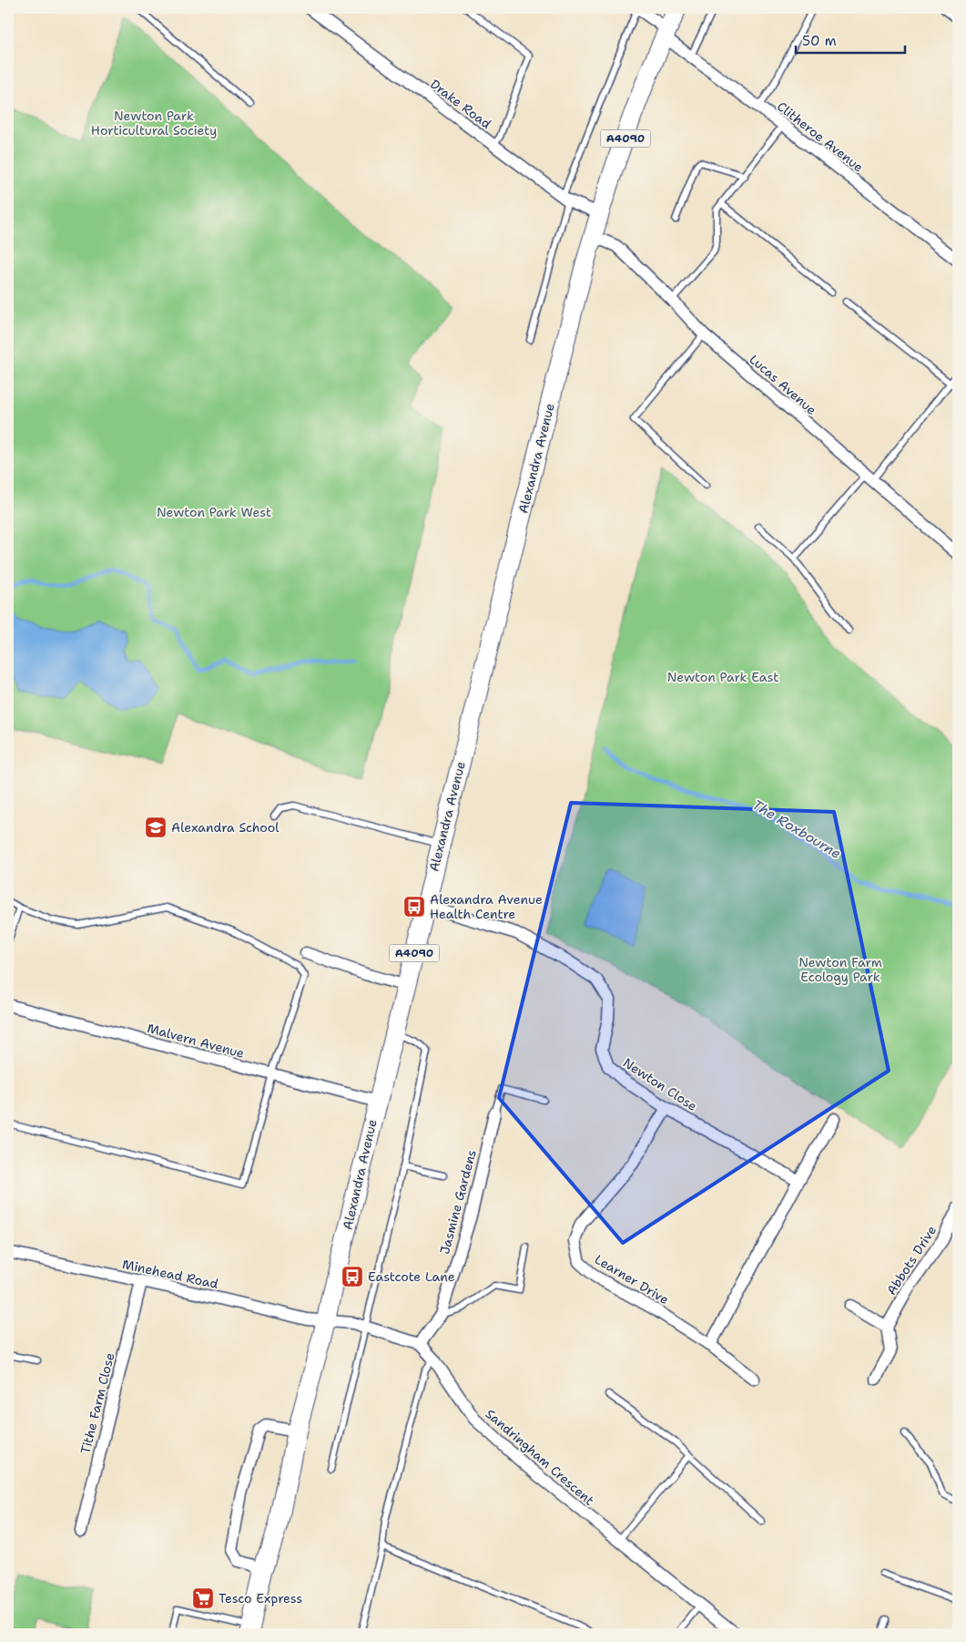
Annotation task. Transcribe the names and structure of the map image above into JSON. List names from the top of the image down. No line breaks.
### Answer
{"streets":{"main road":["A4090","Alexandra Avenue"],"street":["Drake Road","Clitheroe Avenue","Lucas Avenue","Malvern Avenue","Newton Close","Jasmine Gardens","Abbots Drive","Minehead Road","Learner Drive","Tithe Farm Close","Sandringham Crescent"]},"crossings":[["Drake Road","Alexandra Avenue"],["Clitheroe Avenue","Alexandra Avenue"],["Lucas Avenue","Alexandra Avenue"],["Alexandra Avenue","Malvern Avenue"],["Alexandra Avenue","Newton Close"],["Alexandra Avenue","Minehead Road"],["Newton Close","Learner Drive"],["Jasmine Gardens","Sandringham Crescent"],["Minehead Road","Tithe Farm Close"]],"water":["The Roxbourne"],"parks":["Newton Park Horticultural Society","Newton Park West","Newton Park East","Newton Farm Ecology Park"],"places":{"school or university":["Alexandra School"],"bus stop":["Alexandra Avenue Health Centre","Eastcote Lane"],"supermarket":["Tesco Express"]},"scale_bar":"50 m"}
